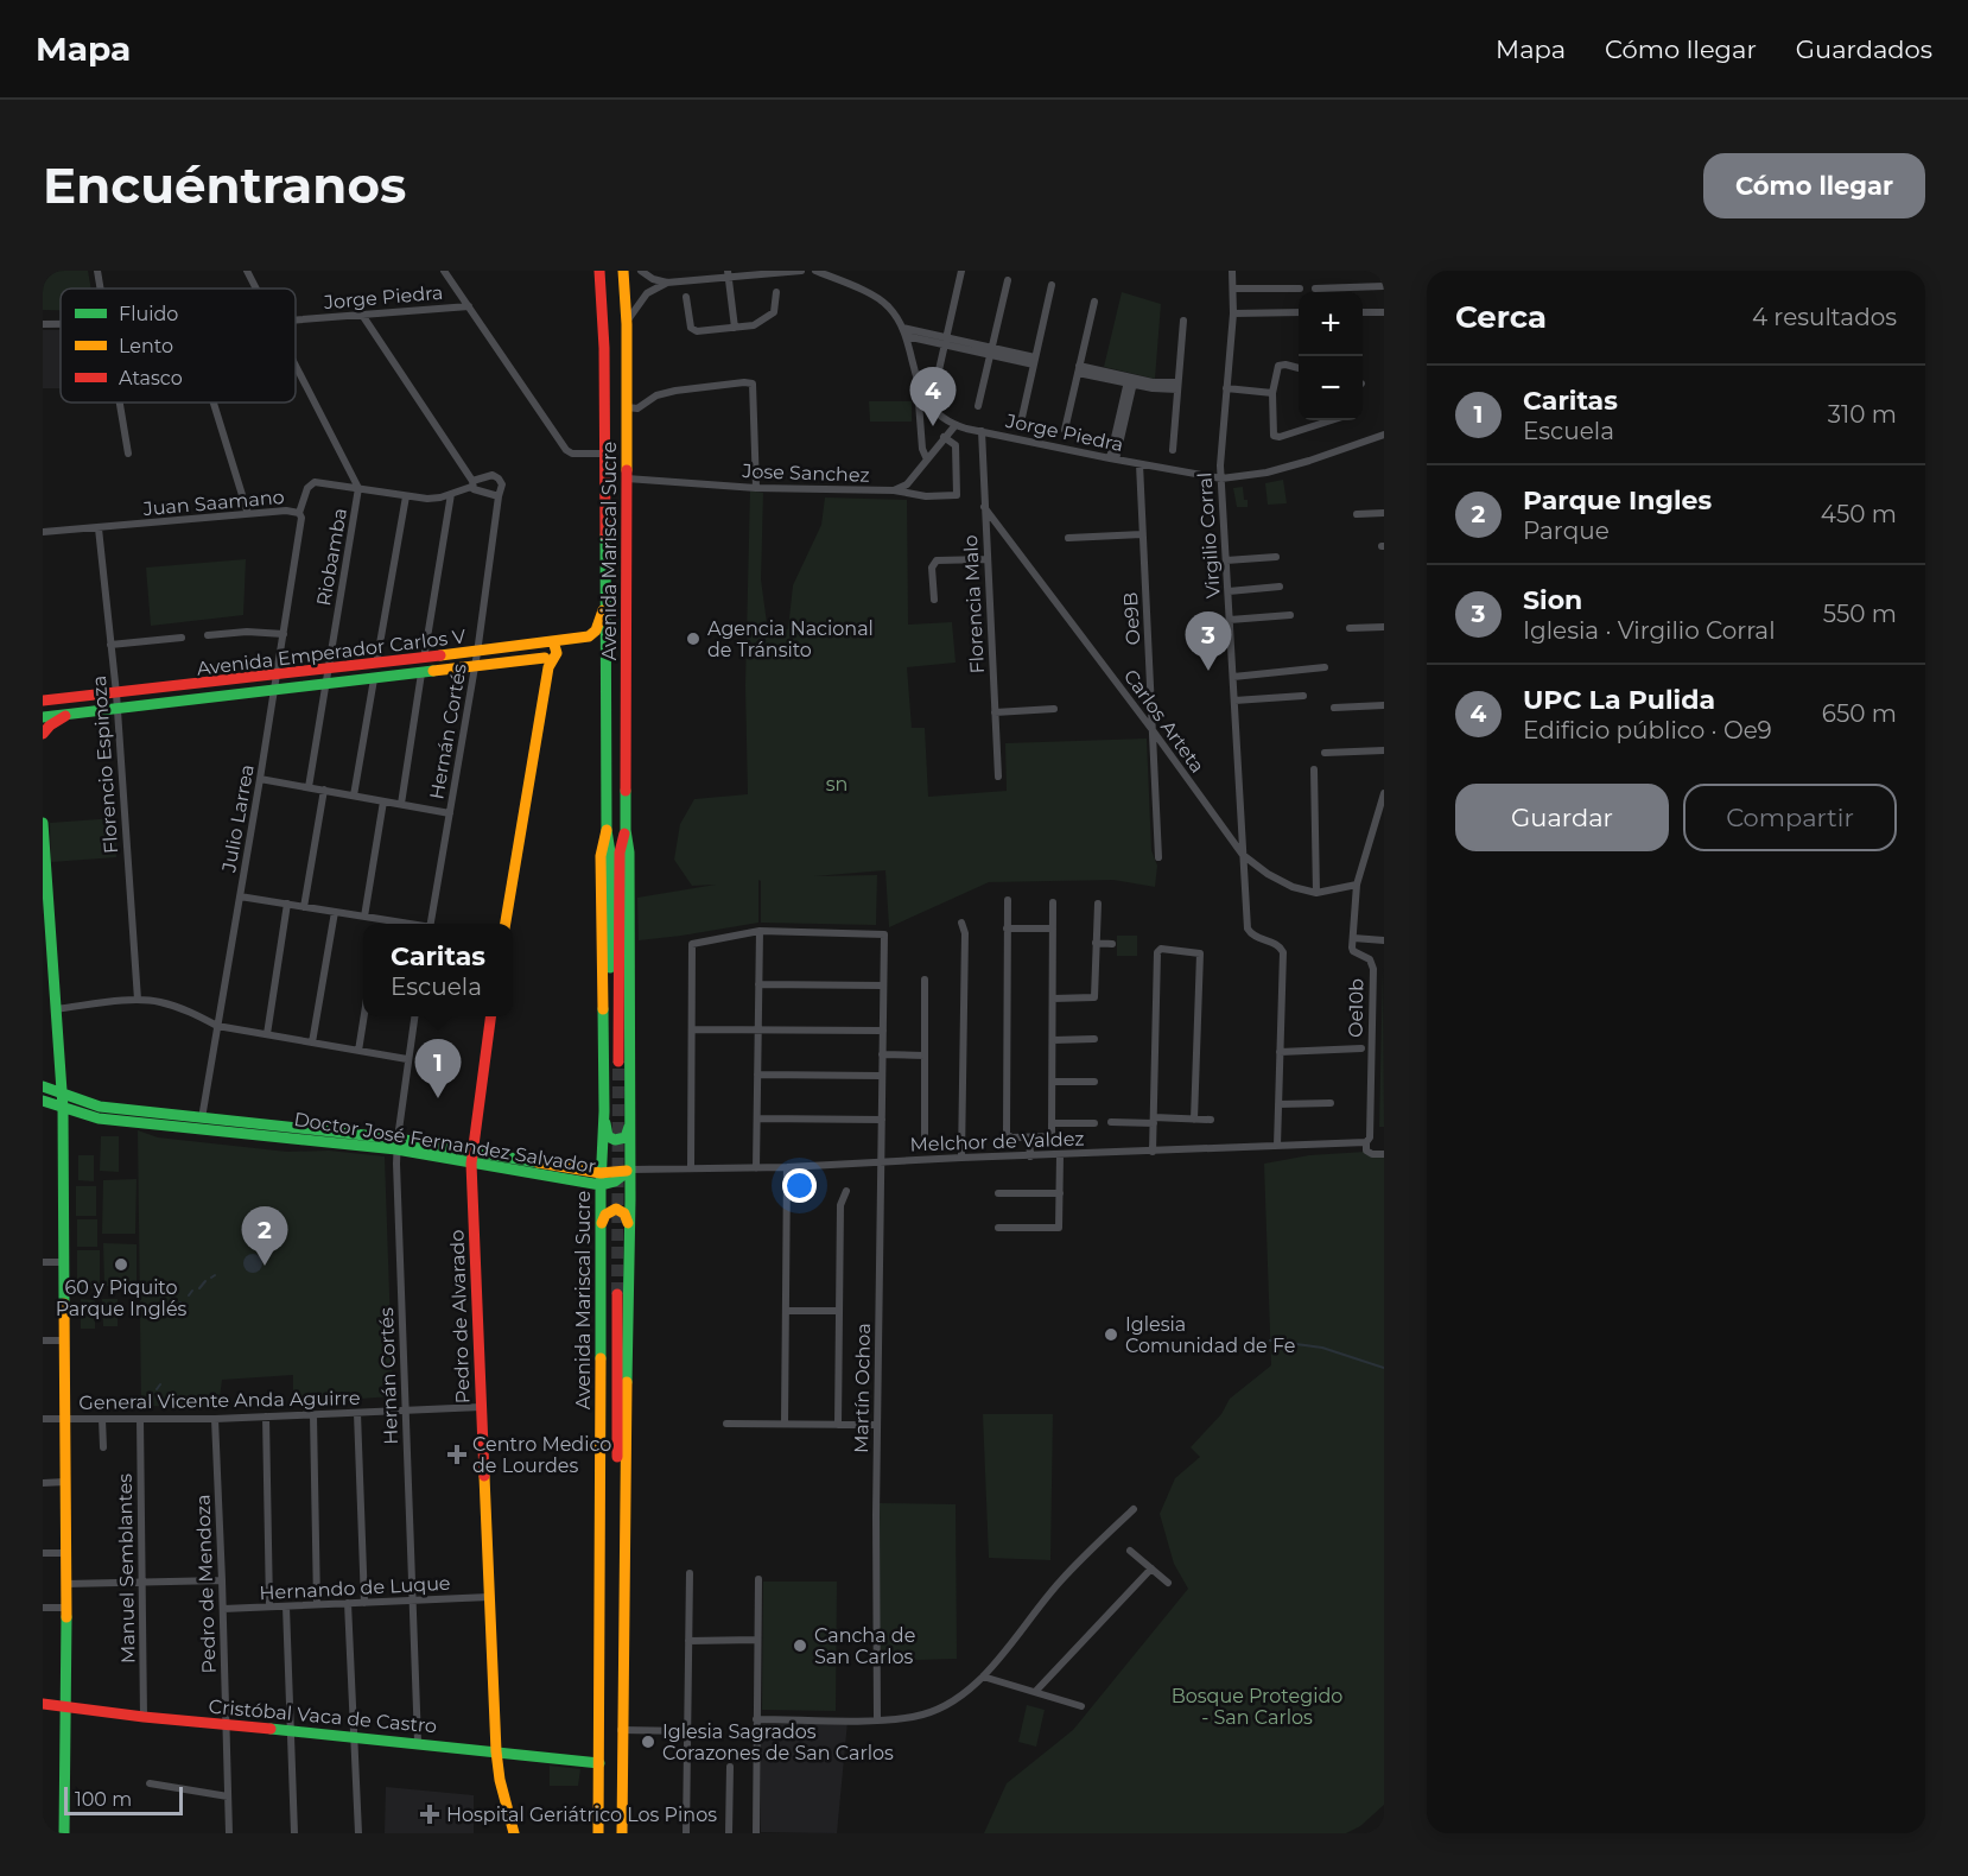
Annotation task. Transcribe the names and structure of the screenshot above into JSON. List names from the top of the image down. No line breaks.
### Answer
{"streets":{"main road":["Avenida Mariscal Sucre","Avenida Emperador Carlos V","Doctor José Fernandez Salvador","Pedro de Alvarado","Cristóbal Vaca de Castro"],"street":["Jorge Piedra","Jose Sanchez","Juan Saamano","Virgilio Corral","Riobamba","Florencia Malo","Oe9B","Carlos Arteta","Hernán Cortés","Florencio Espinoza","Julio Larrea","Oe10b","Melchor de Valdez","Martín Ochoa","General Vicente Anda Aguirre","Manuel Semblantes","Pedro de Mendoza","Hernando de Luque"]},"crossings":[["Jorge Piedra","Jose Sanchez"],["Jorge Piedra","Virgilio Corral"],["Jorge Piedra","Florencia Malo"],["Jorge Piedra","Oe9B"],["Jose Sanchez","Avenida Mariscal Sucre"],["Juan Saamano","Riobamba"],["Juan Saamano","Florencio Espinoza"],["Juan Saamano","Julio Larrea"],["Virgilio Corral","Carlos Arteta"],["Avenida Mariscal Sucre","Avenida Emperador Carlos V"],["Avenida Mariscal Sucre","Melchor de Valdez"],["Avenida Mariscal Sucre","Doctor José Fernandez Salvador"],["Avenida Mariscal Sucre","Cristóbal Vaca de Castro"],["Riobamba","Avenida Emperador Carlos V"],["Florencia Malo","Carlos Arteta"],["Oe9B","Carlos Arteta"],["Avenida Emperador Carlos V","Hernán Cortés"],["Avenida Emperador Carlos V","Florencio Espinoza"],["Avenida Emperador Carlos V","Julio Larrea"],["Hernán Cortés","Doctor José Fernandez Salvador"],["Hernán Cortés","General Vicente Anda Aguirre"],["Hernán Cortés","Hernando de Luque"],["Hernán Cortés","Cristóbal Vaca de Castro"],["Julio Larrea","Doctor José Fernandez Salvador"],["Oe10b","Melchor de Valdez"],["Melchor de Valdez","Doctor José Fernandez Salvador"],["Melchor de Valdez","Martín Ochoa"],["Doctor José Fernandez Salvador","Pedro de Alvarado"],["Pedro de Alvarado","General Vicente Anda Aguirre"],["Pedro de Alvarado","Hernando de Luque"],["Pedro de Alvarado","Cristóbal Vaca de Castro"],["General Vicente Anda Aguirre","Manuel Semblantes"],["General Vicente Anda Aguirre","Pedro de Mendoza"],["Manuel Semblantes","Cristóbal Vaca de Castro"],["Pedro de Mendoza","Hernando de Luque"],["Pedro de Mendoza","Cristóbal Vaca de Castro"]],"parks":["sn","Bosque Protegido - San Carlos"],"places":{"other":["Agencia Nacional de Tránsito","60 y Piquito Parque Inglés","Iglesia Comunidad de Fe","Cancha de San Carlos","Iglesia Sagrados Corazones de San Carlos"],"health":["Centro Medico de Lourdes","Hospital Geriátrico Los Pinos"]},"legend":["Fluido","Lento","Atasco"],"scale_bar":"100 m","page":{"header":"Mapa","nav":["Mapa","Cómo llegar","Guardados"],"buttons":["Cómo llegar",["Guardar","Compartir"]],"title":"Encuéntranos","heading":["Cerca","4 resultados"],"map_buttons":["+","−"],"list":[{"mark":"1","name":"Caritas","note":"Escuela","value":"310 m"},{"mark":"2","name":"Parque Ingles","note":"Parque","value":"450 m"},{"mark":"3","name":"Sion","note":"Iglesia · Virgilio Corral","value":"550 m"},{"mark":"4","name":"UPC La Pulida","note":"Edificio público · Oe9","value":"650 m"}],"pins":["4","3","1","2"],"popup":["Caritas","Escuela"],"scale":"100 m"}}
